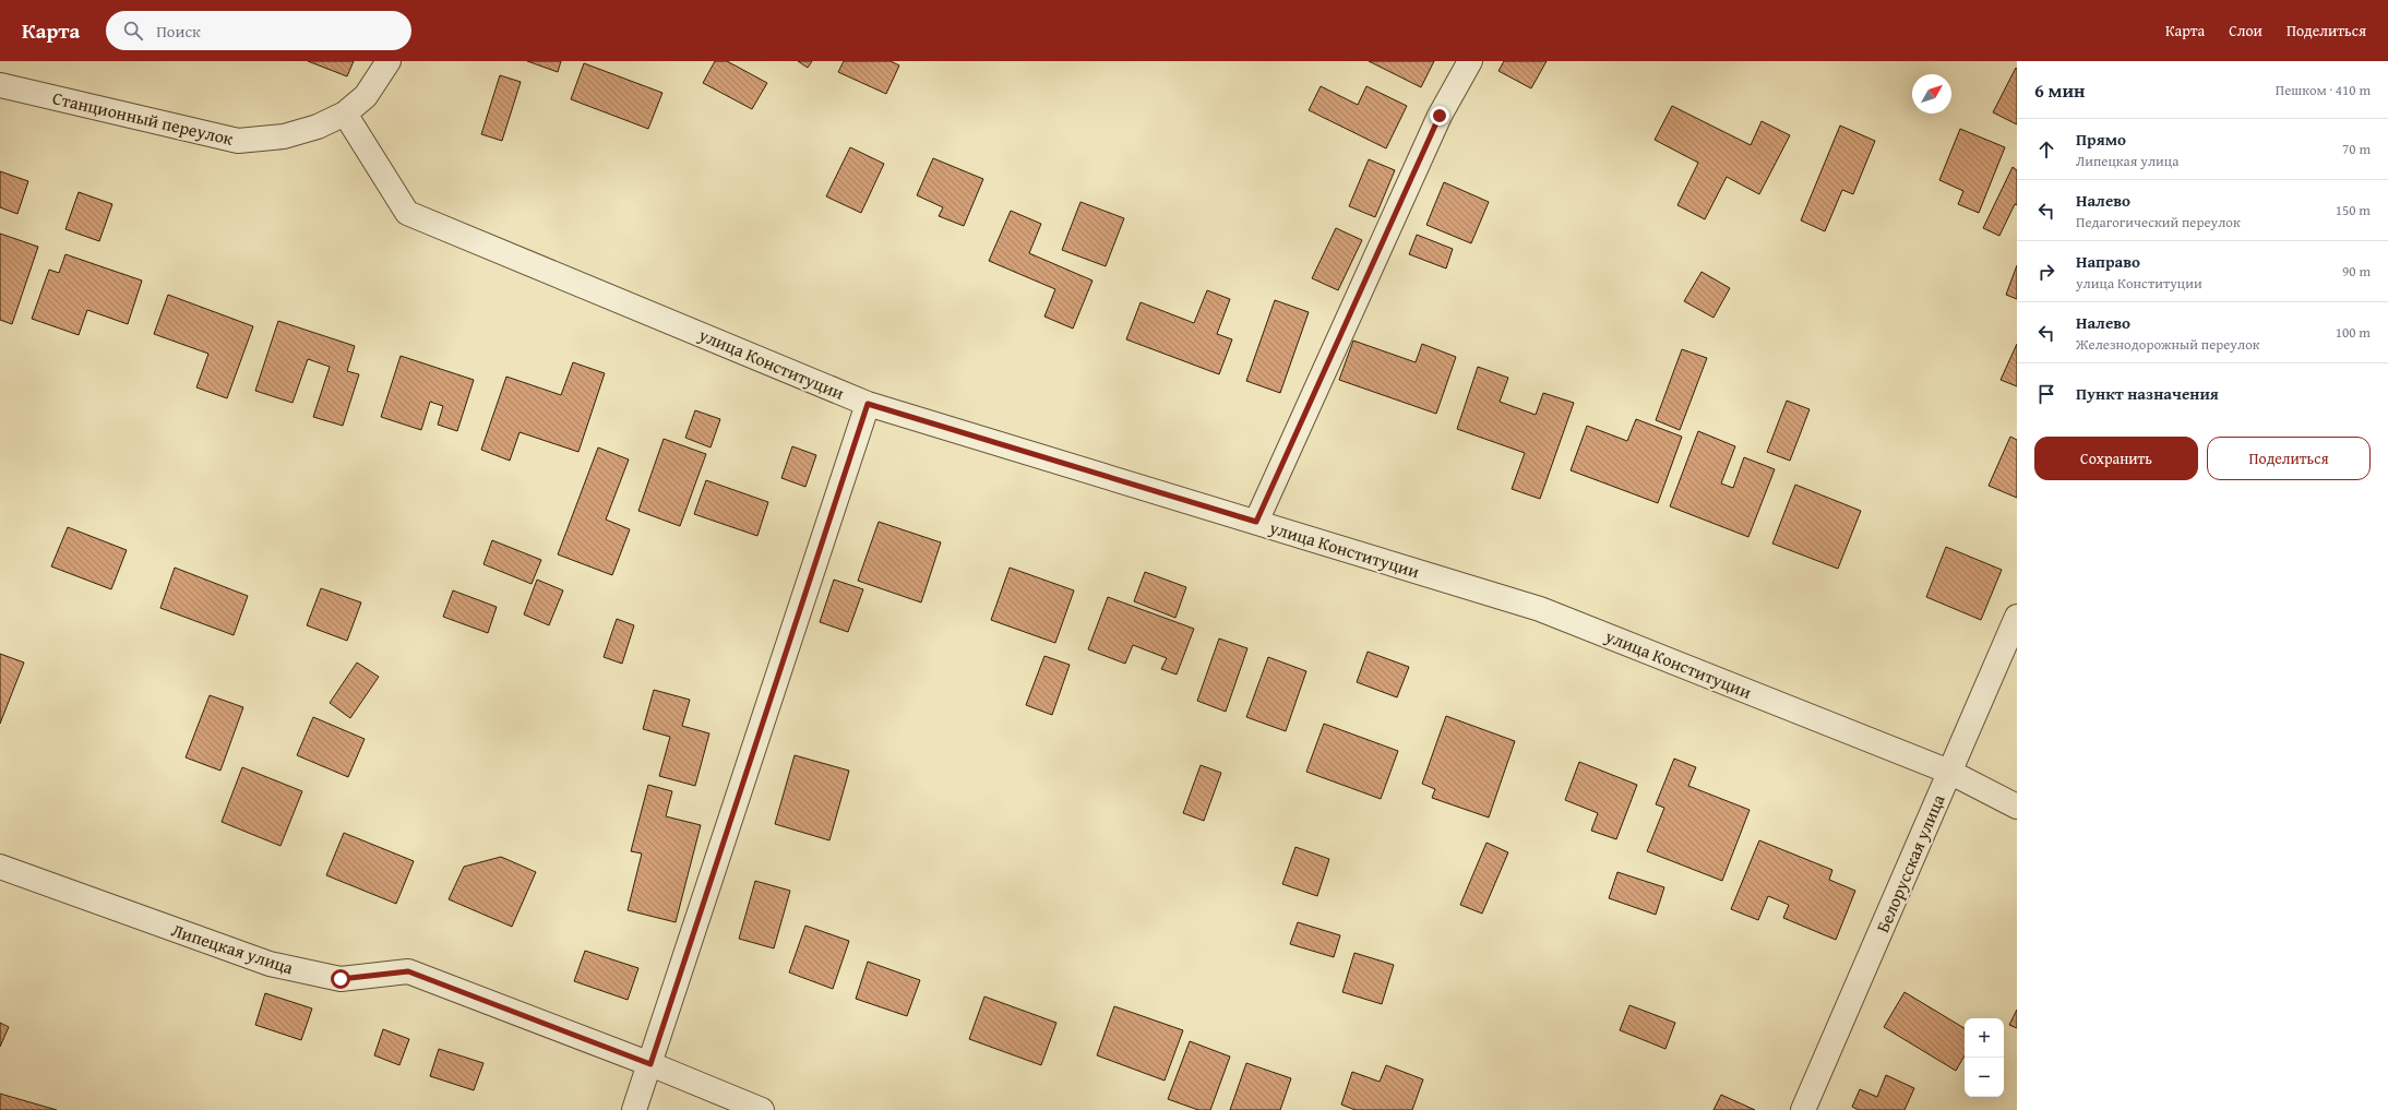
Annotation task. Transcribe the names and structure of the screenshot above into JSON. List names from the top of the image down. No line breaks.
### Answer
{"streets":{"street":["Станционный переулок","улица Конституции","Белорусская улица","Липецкая улица"]},"crossings":[["Станционный переулок","улица Конституции"],["улица Конституции","Белорусская улица"]],"north":"top right","page":{"header":"Карта","search":"Поиск","nav":["Карта","Слои","Поделиться"],"heading":["6 мин","Пешком · 410 m"],"list":[["Прямо","Липецкая улица","70 m"],["Налево","Педагогический переулок","150 m"],["Направо","улица Конституции","90 m"],["Налево","Железнодорожный переулок","100 m"],"Пункт назначения"],"buttons":["Сохранить","Поделиться"],"map_buttons":["+","−"]}}
